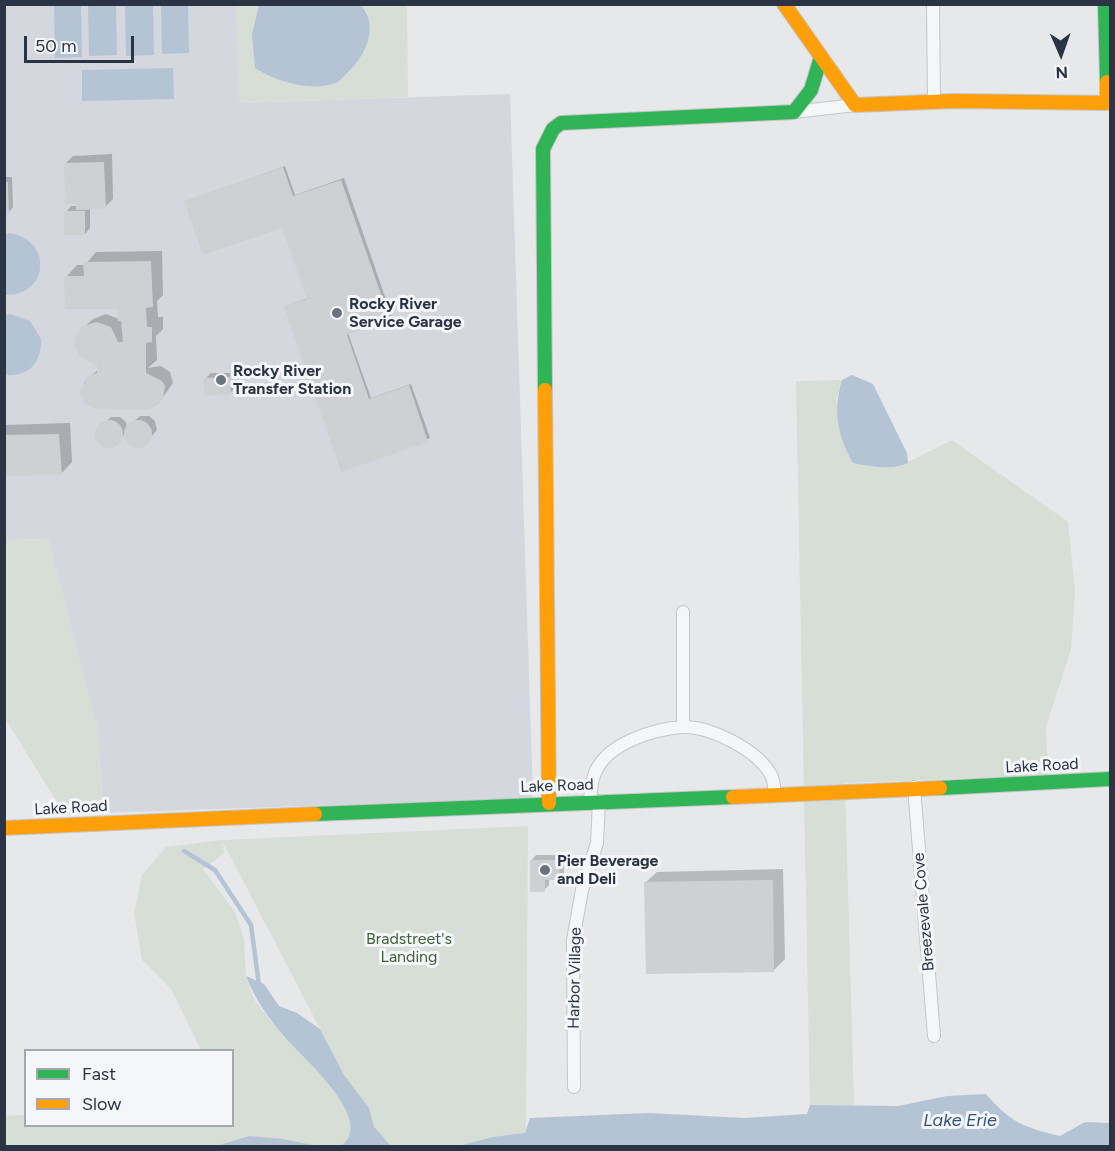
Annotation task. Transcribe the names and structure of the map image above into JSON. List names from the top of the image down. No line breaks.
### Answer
{"streets":{"street":["Lake Road","Breezevale Cove","Harbor Village"]},"crossings":[["Lake Road","Breezevale Cove"],["Lake Road","Harbor Village"]],"water":["Lake Erie"],"parks":["Bradstreet's Landing"],"places":["Rocky River Service Garage","Rocky River Transfer Station","Pier Beverage and Deli"],"legend":["Fast","Slow"],"scale_bar":"50 m","north":"bottom"}
